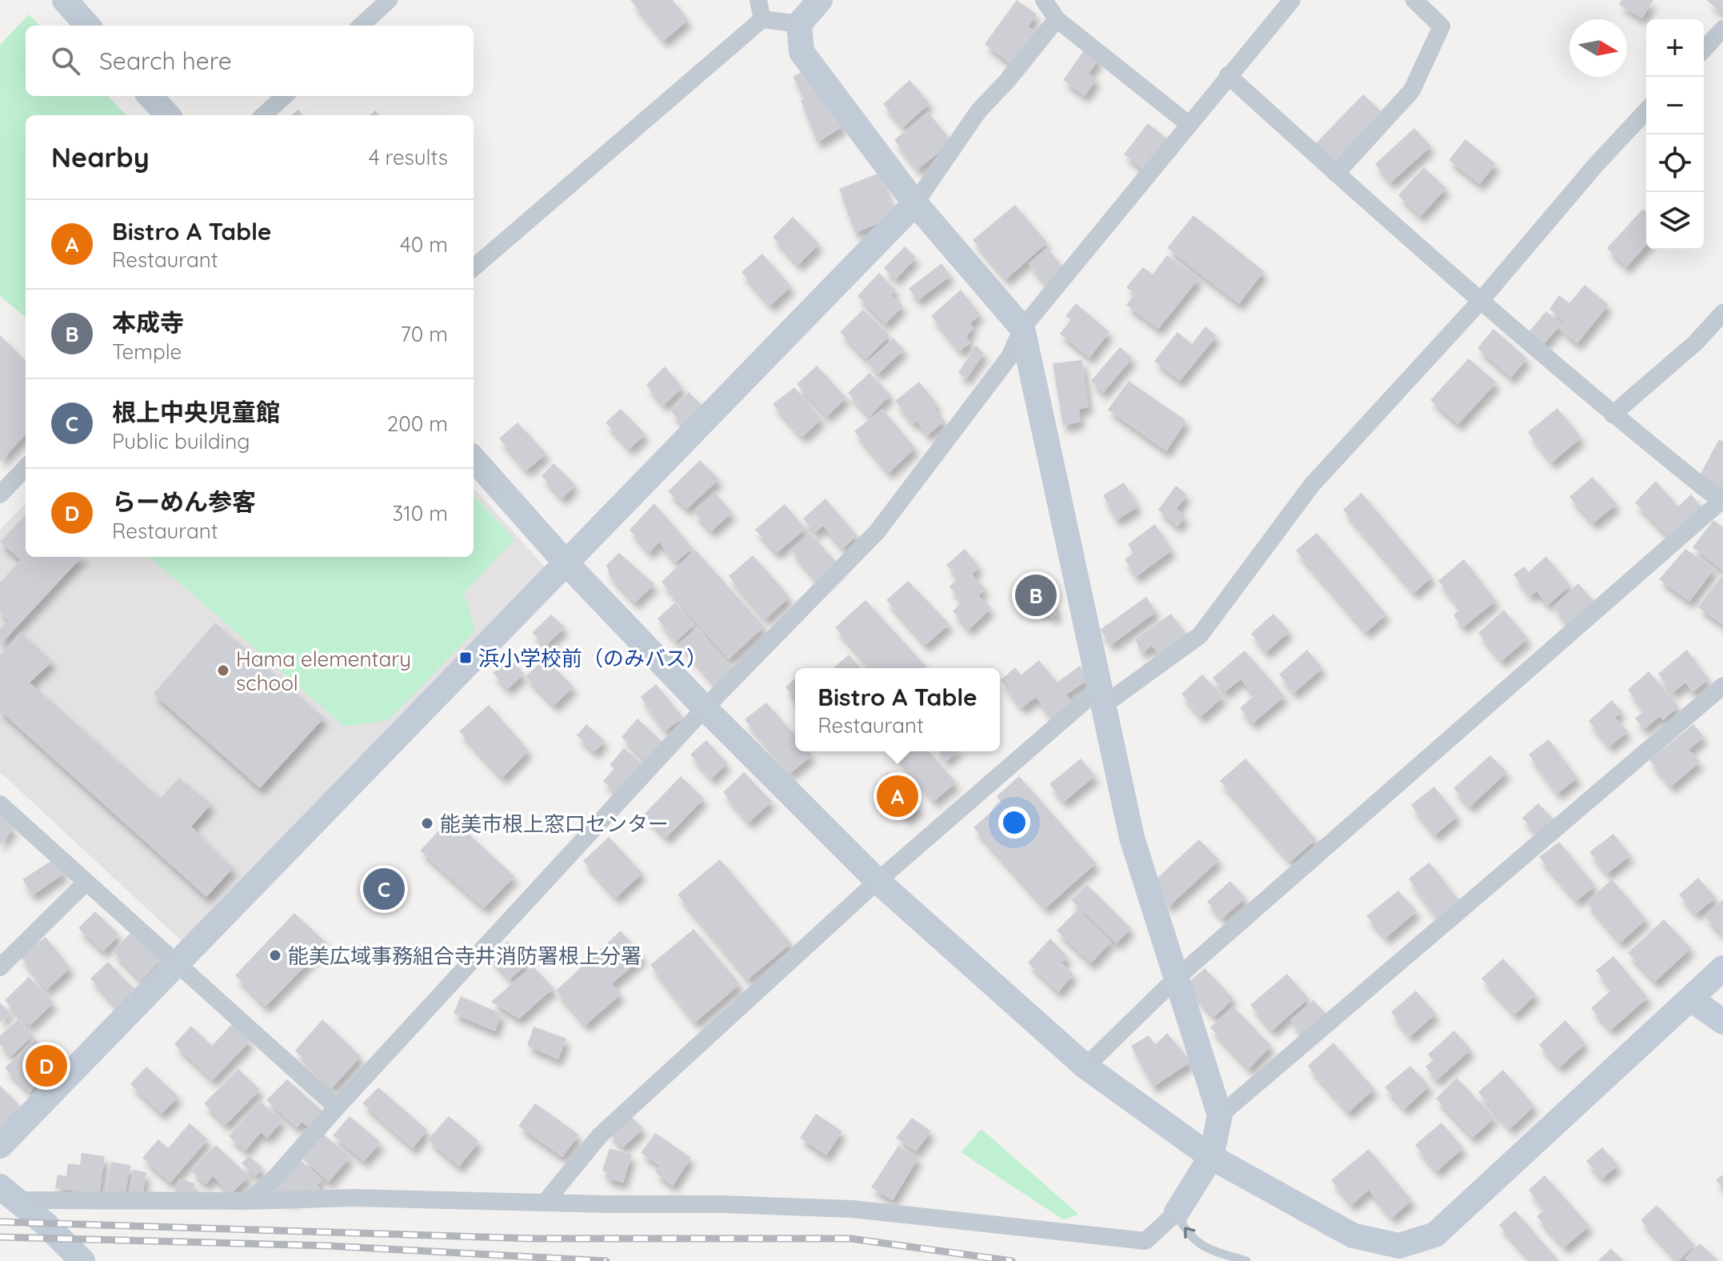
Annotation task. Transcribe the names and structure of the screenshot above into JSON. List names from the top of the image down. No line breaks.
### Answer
{"places":{"transit":["浜小学校前（のみバス）"],"other":["Hama elementary school","能美市根上窓口センター","能美広域事務組合寺井消防署根上分署"]},"north":"right","page":{"map_buttons":["+","−"],"search":"Search here","heading":["Nearby","4 results"],"list":[{"mark":"A","name":"Bistro A Table","note":"Restaurant","value":"40 m"},{"mark":"B","name":"本成寺","note":"Temple","value":"70 m"},{"mark":"C","name":"根上中央児童館","note":"Public building","value":"200 m"},{"mark":"D","name":"らーめん参客","note":"Restaurant","value":"310 m"}],"pins":["B","A","C","D"],"popup":["Bistro A Table","Restaurant"]}}
